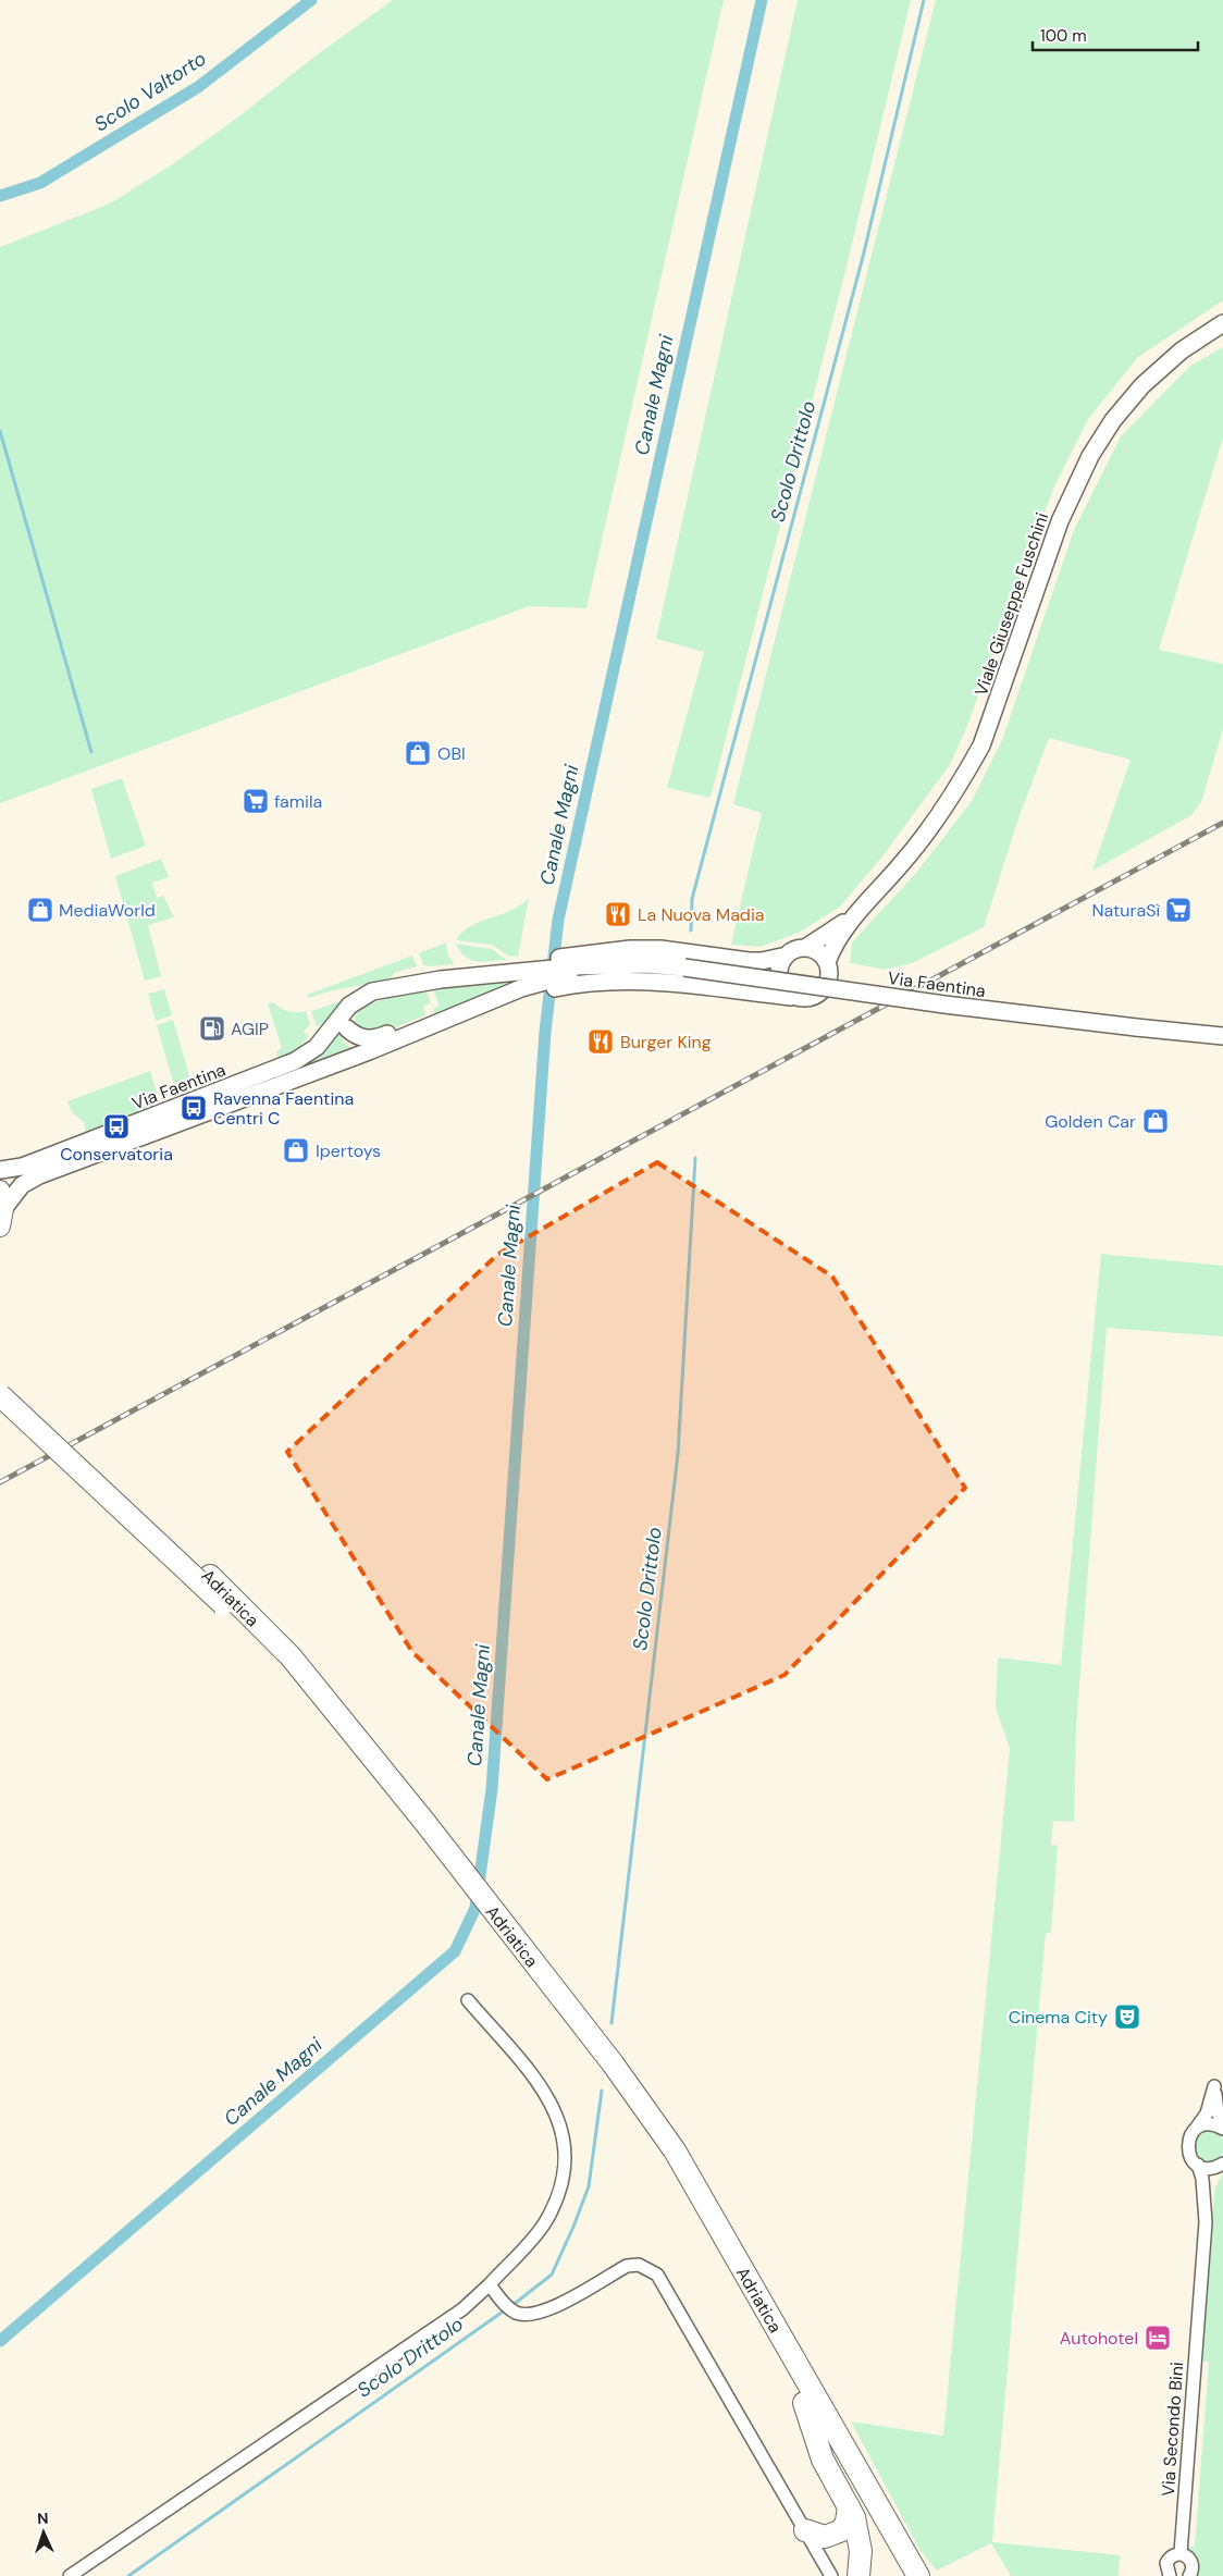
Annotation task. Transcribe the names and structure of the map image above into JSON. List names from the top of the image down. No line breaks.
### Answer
{"streets":{"highway":["Adriatica"],"main road":["Viale Giuseppe Fuschini","Via Faentina"],"street":["Via Secondo Bini"]},"water":["Scolo Valtorto","Canale Magni","Scolo Drittolo"],"places":{"shop":["OBI","MediaWorld","Golden Car","Ipertoys"],"supermarket":["famila","NaturaSì"],"restaurant":["La Nuova Madia","Burger King"],"fuel station":["AGIP"],"bus stop":["Ravenna Faentina Centri C","Conservatoria"],"theatre":["Cinema City"],"hotel":["Autohotel"]},"scale_bar":"100 m","north":"top"}
